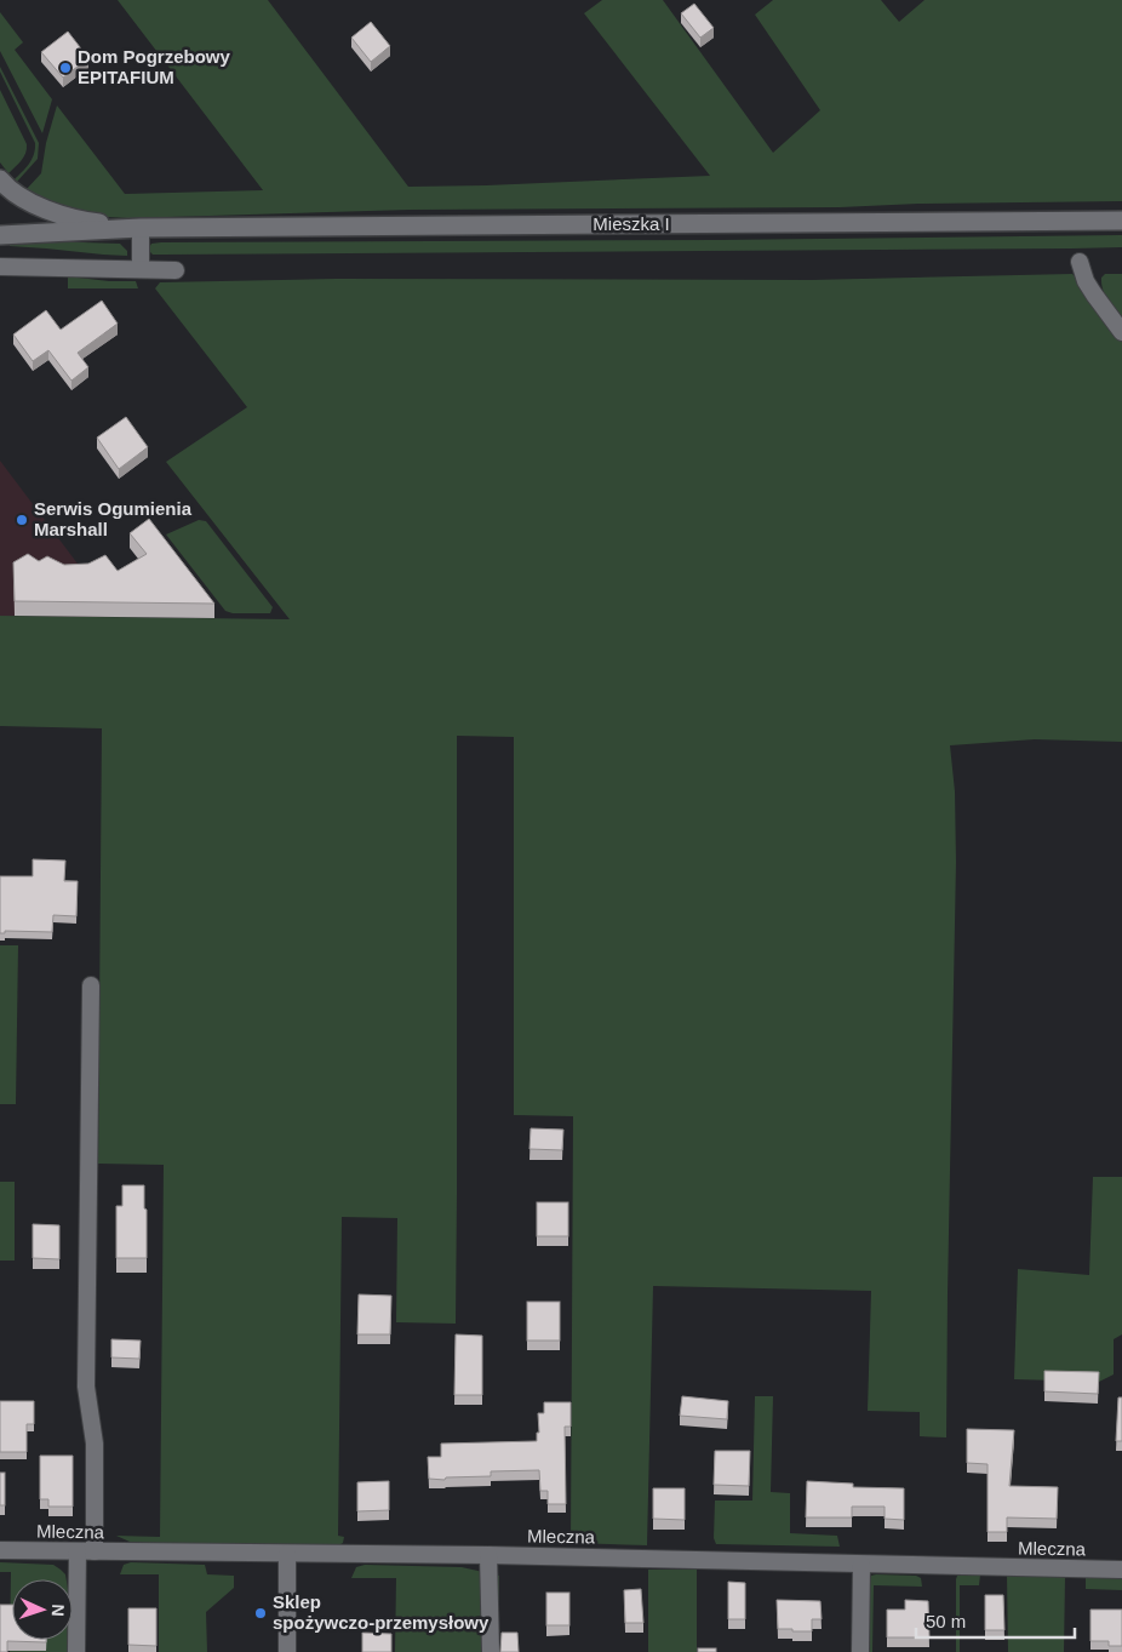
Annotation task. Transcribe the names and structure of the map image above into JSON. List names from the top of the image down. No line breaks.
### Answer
{"streets":{"street":["Mieszka I","Mleczna"]},"places":["Dom Pogrzebowy EPITAFIUM","Serwis Ogumienia Marshall","Sklep spożywczo-przemysłowy"],"scale_bar":"50 m","north":"right"}
